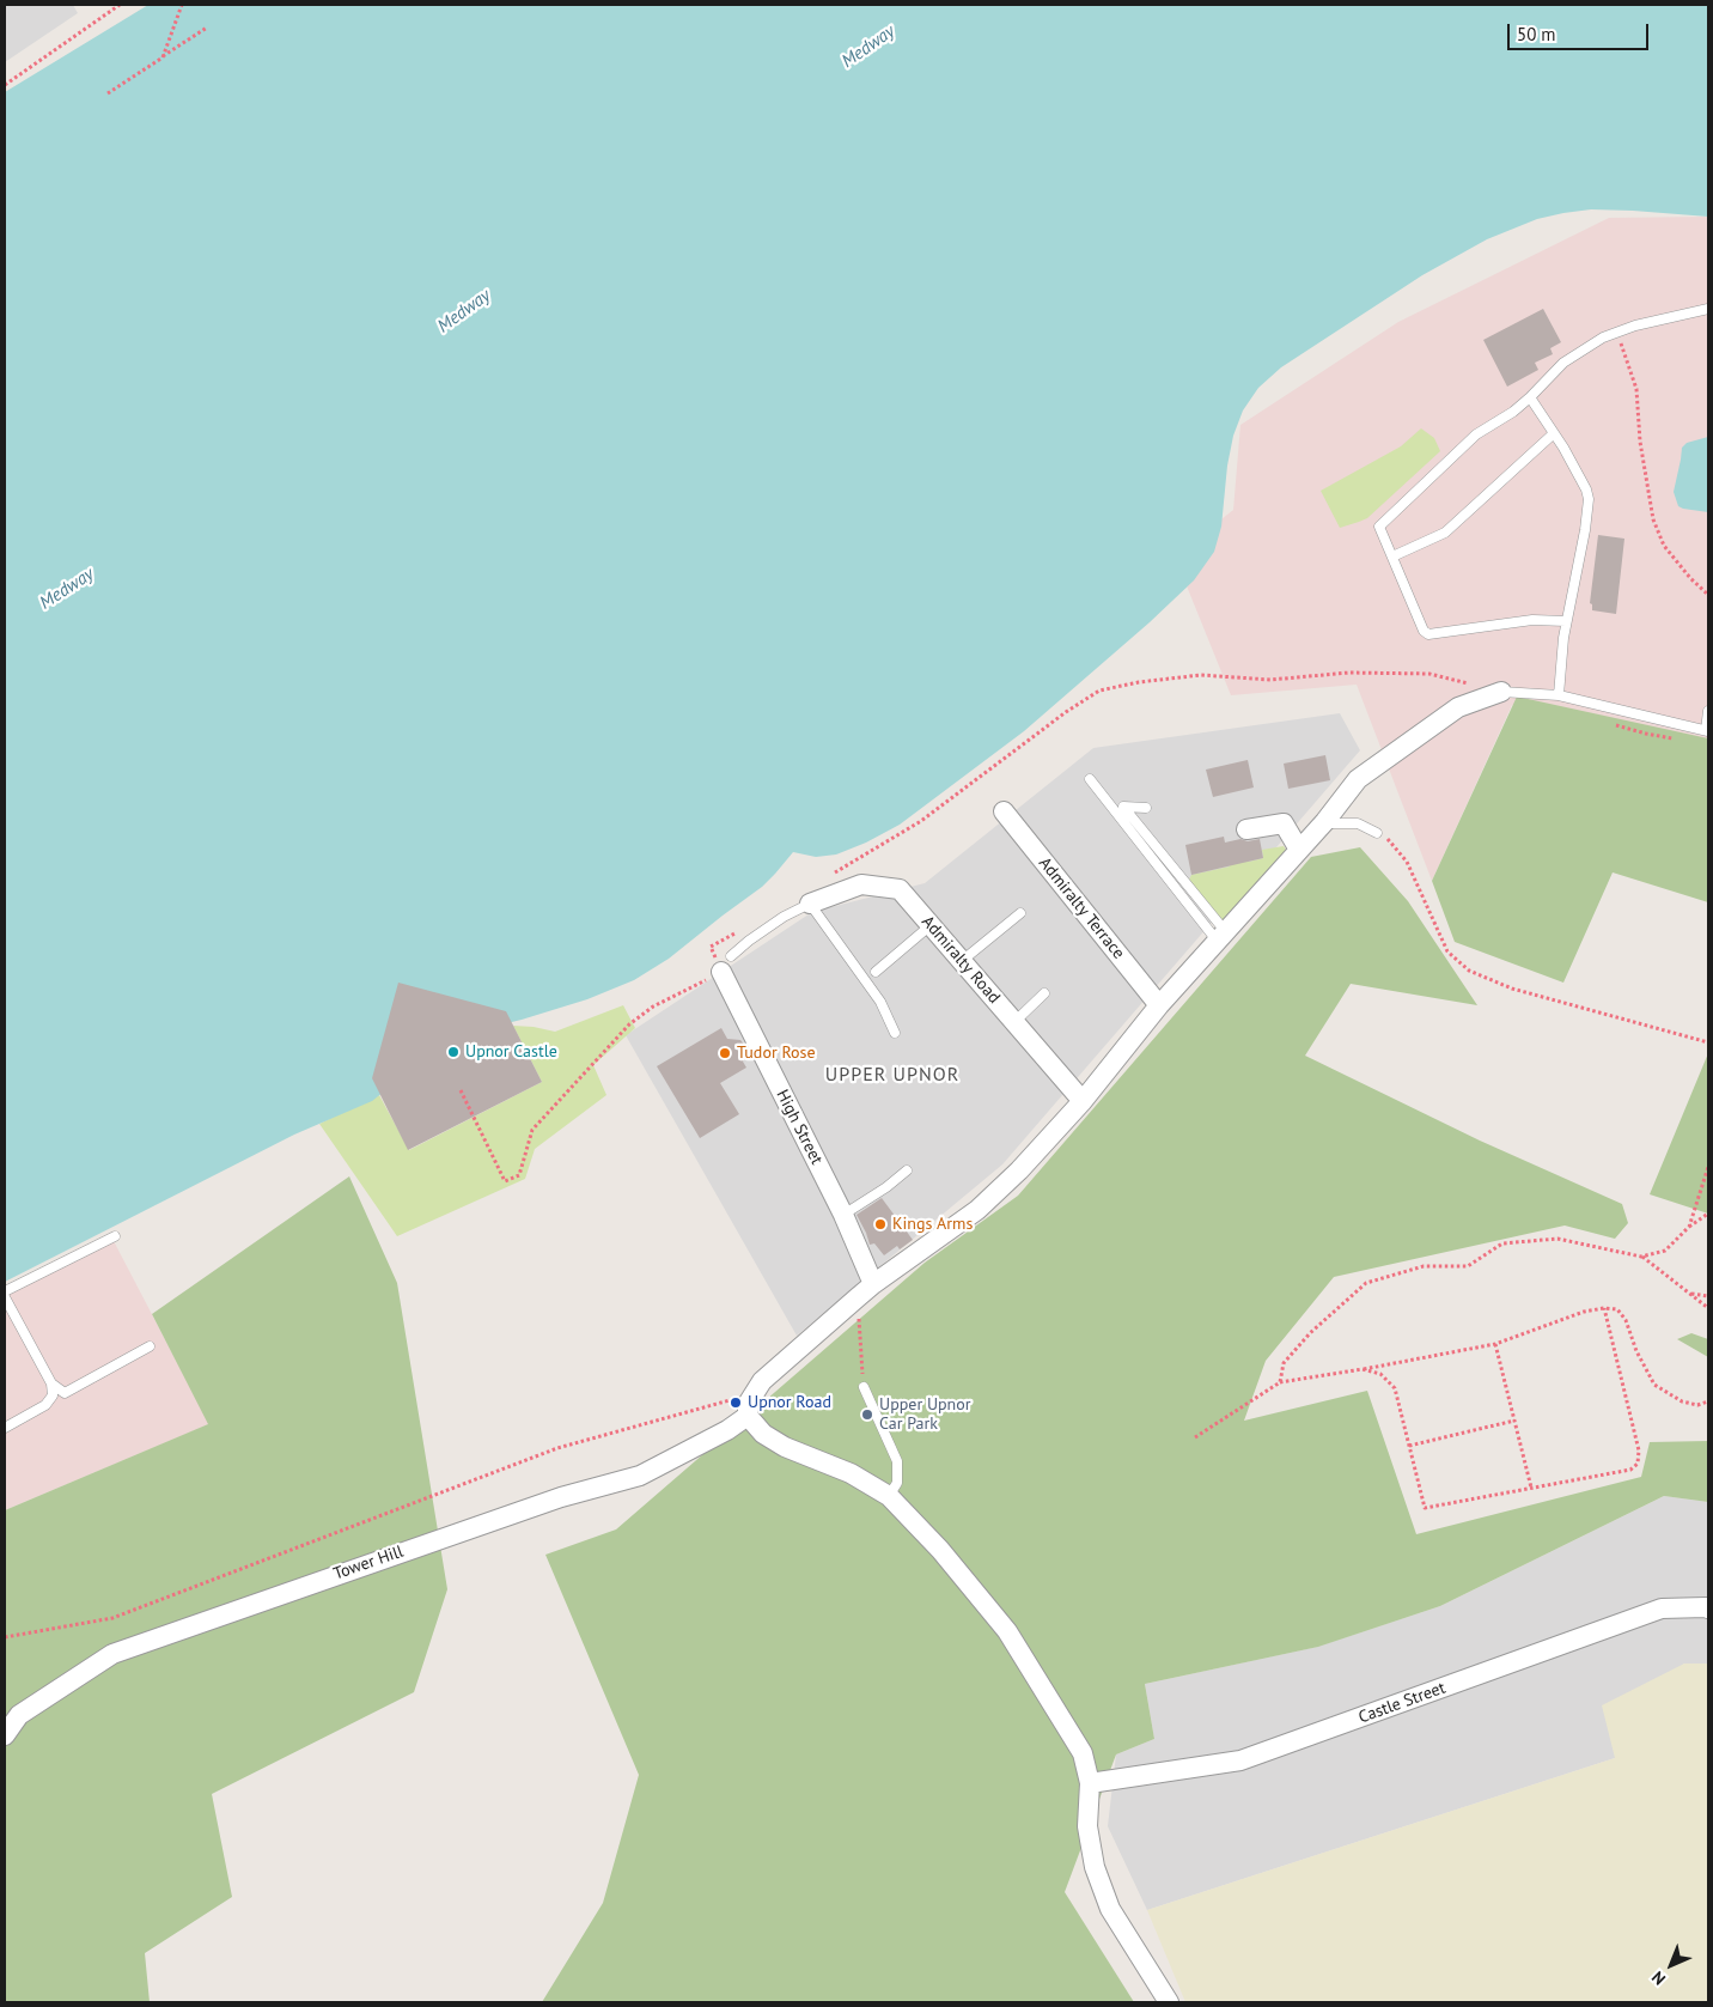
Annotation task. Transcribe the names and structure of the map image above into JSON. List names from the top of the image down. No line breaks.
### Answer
{"streets":{"street":["Admiralty Terrace","Admiralty Road","High Street","Tower Hill","Castle Street"]},"districts":["UPPER UPNOR"],"water":["Medway"],"places":["Upnor Castle","Tudor Rose","Kings Arms","Upnor Road","Upper Upnor Car Park"],"scale_bar":"50 m","north":"bottom left"}
